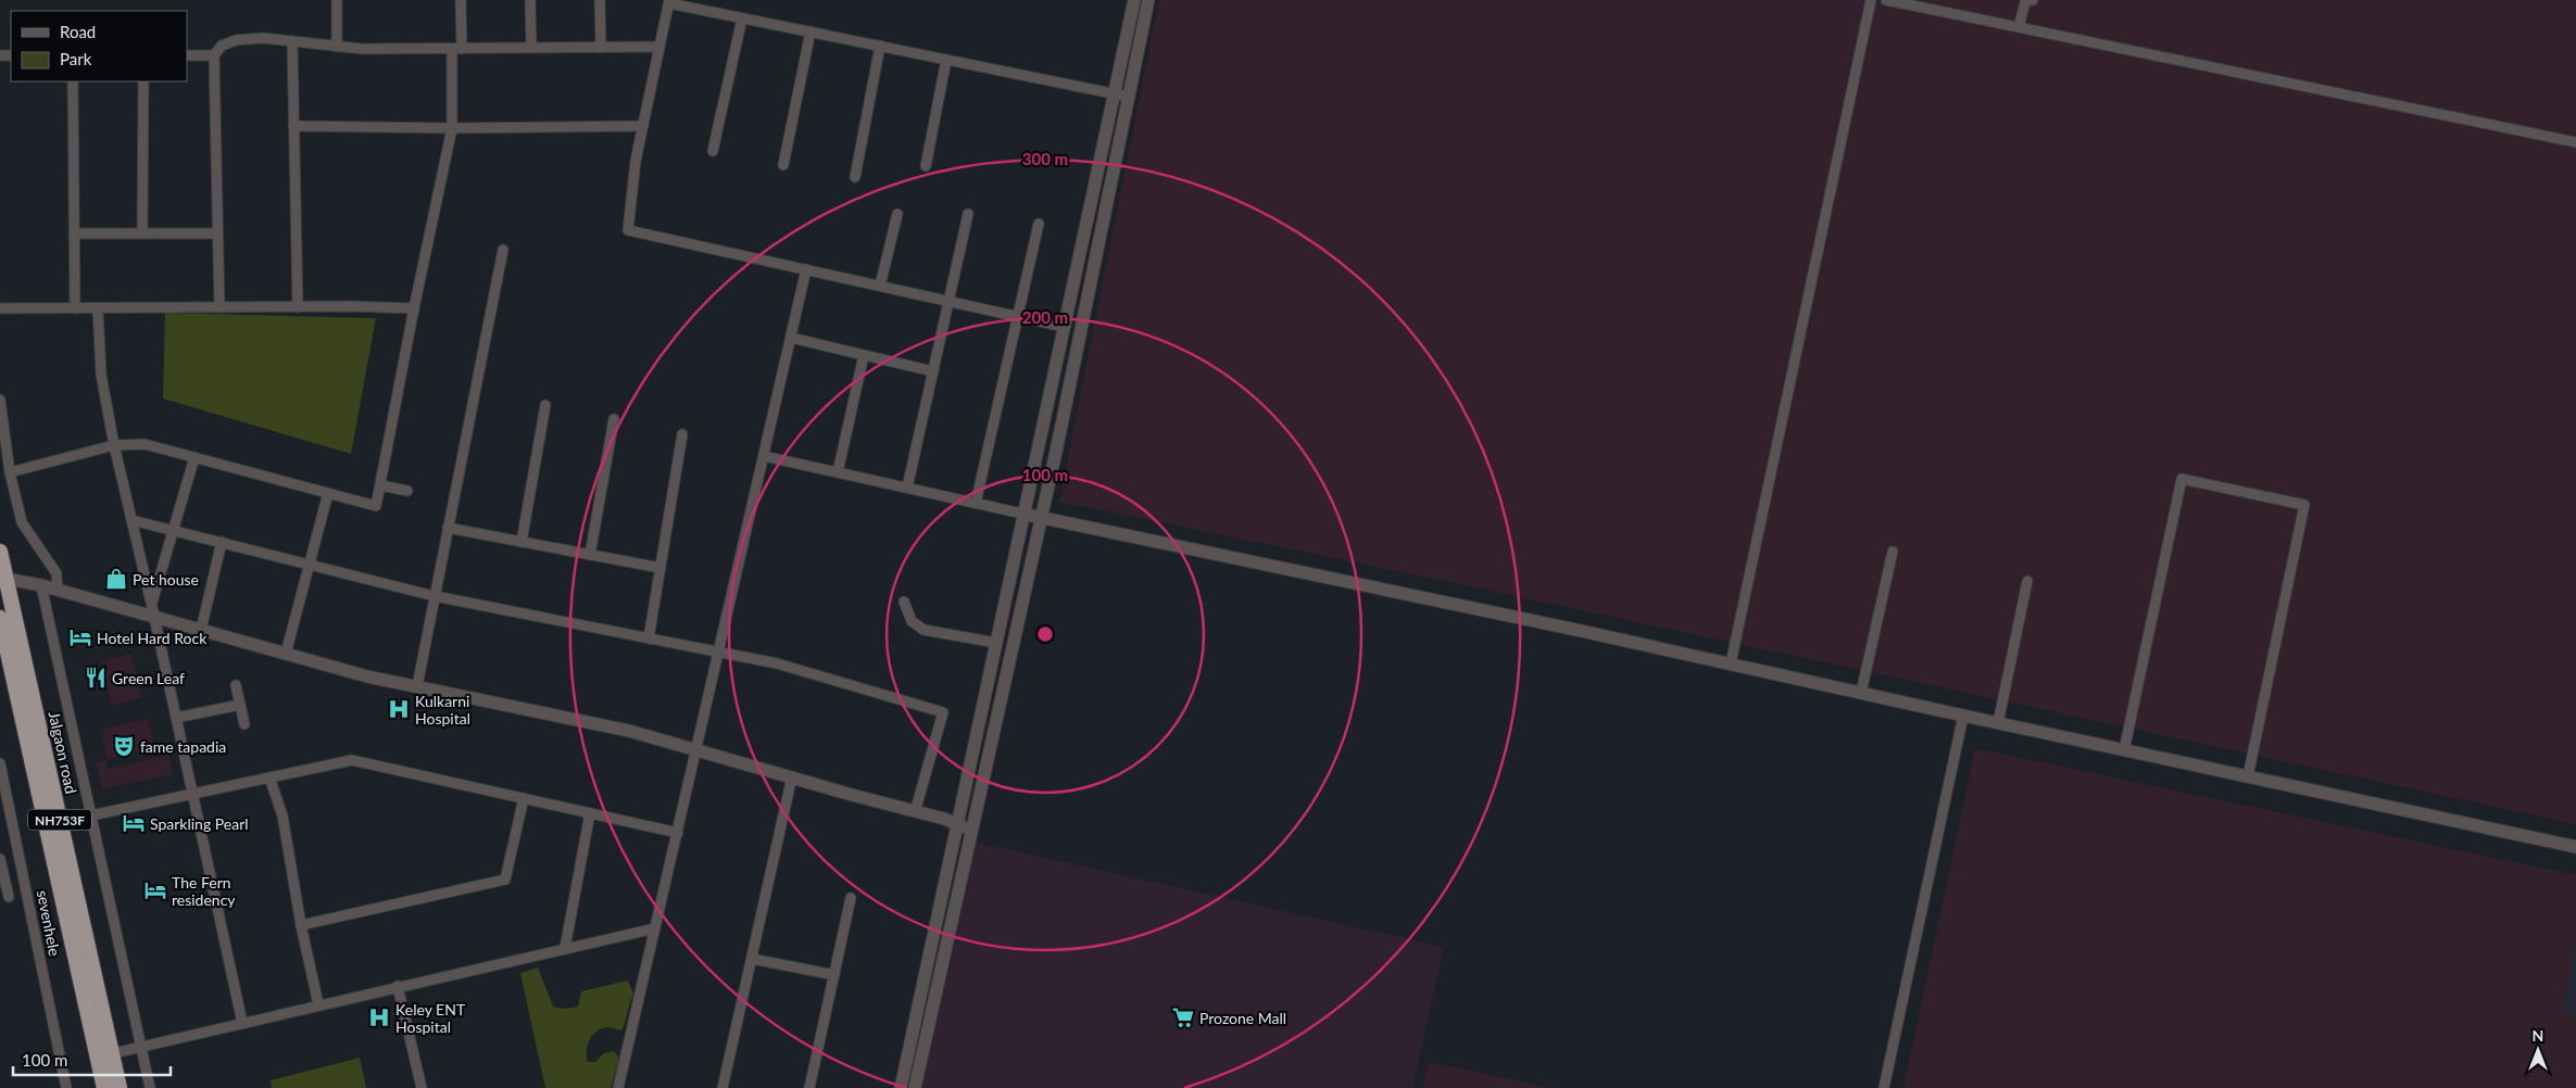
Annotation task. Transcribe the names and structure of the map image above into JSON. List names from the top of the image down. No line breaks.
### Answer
{"streets":{"highway":["Jalgaon road","NH753F"],"street":["sevenhele"]},"places":{"shop":["Pet house"],"hotel":["Hotel Hard Rock","Sparkling Pearl","The Fern residency"],"restaurant":["Green Leaf"],"hospital":["Kulkarni Hospital","Keley ENT Hospital"],"theatre":["fame tapadia"],"supermarket":["Prozone Mall"]},"legend":["Road","Park"],"scale_bar":"100 m","north":"top","rings":["300 m","200 m","100 m"]}
